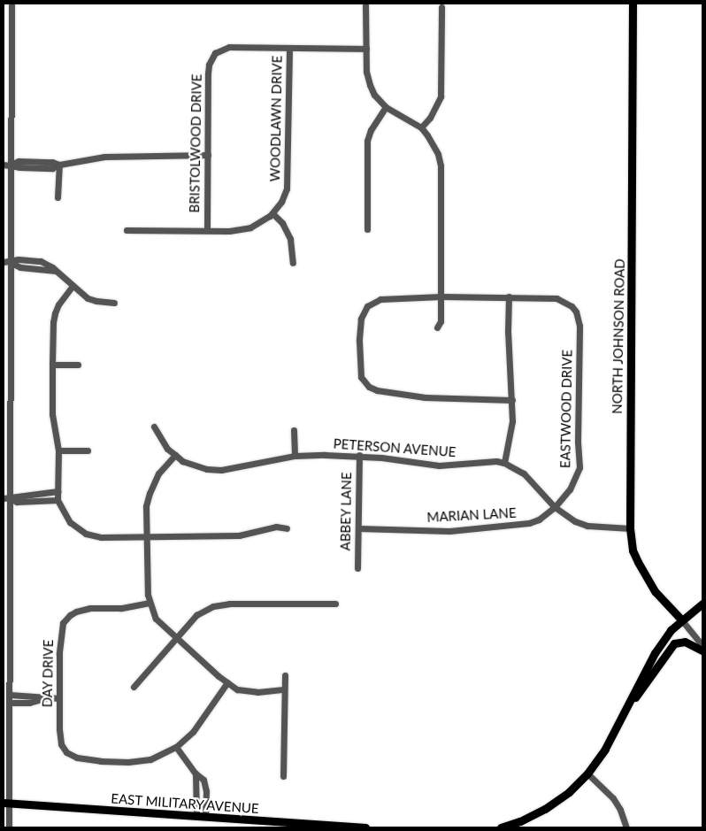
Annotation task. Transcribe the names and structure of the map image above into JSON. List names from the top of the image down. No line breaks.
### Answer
{"streets":{"main road":["NORTH JOHNSON ROAD","EAST MILITARY AVENUE"],"street":["WOODLAWN DRIVE","BRISTOLWOOD DRIVE","EASTWOOD DRIVE","PETERSON AVENUE","ABBEY LANE","MARIAN LANE","DAY DRIVE"]},"crossings":[["WOODLAWN DRIVE","BRISTOLWOOD DRIVE"],["NORTH JOHNSON ROAD","PETERSON AVENUE"],["EASTWOOD DRIVE","PETERSON AVENUE"],["EASTWOOD DRIVE","MARIAN LANE"],["PETERSON AVENUE","ABBEY LANE"],["PETERSON AVENUE","MARIAN LANE"],["ABBEY LANE","MARIAN LANE"]]}
